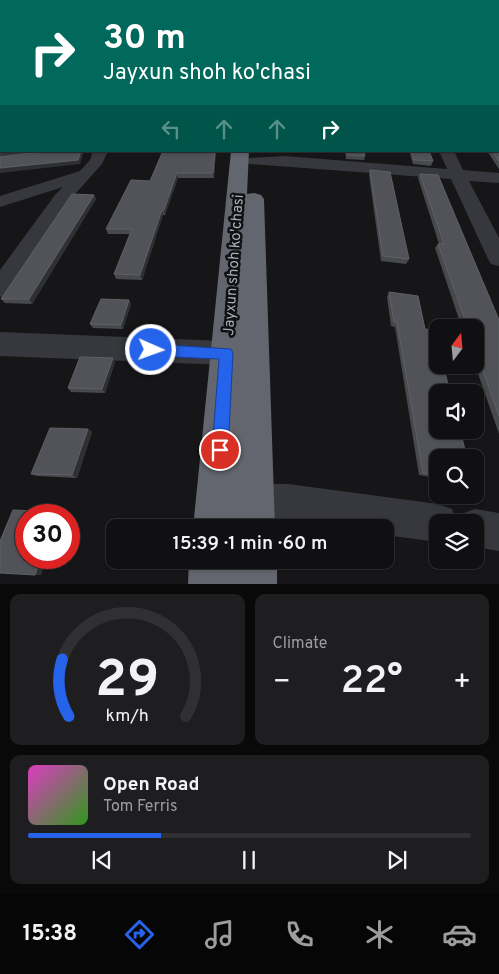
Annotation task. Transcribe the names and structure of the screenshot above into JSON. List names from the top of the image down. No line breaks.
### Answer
{"streets":{"highway":["Jayxun shoh ko'chasi"]},"north":"top","page":{"turn":["30 m","Jayxun shoh ko'chasi"],"limit":"30","trip":"15:39 · 1 min · 60 m","tile":"Climate","heat":["−","22°","+"],"song":["Open Road","Tom Ferris"],"tabs":"15:38","gauge":["29","km/h"]}}
